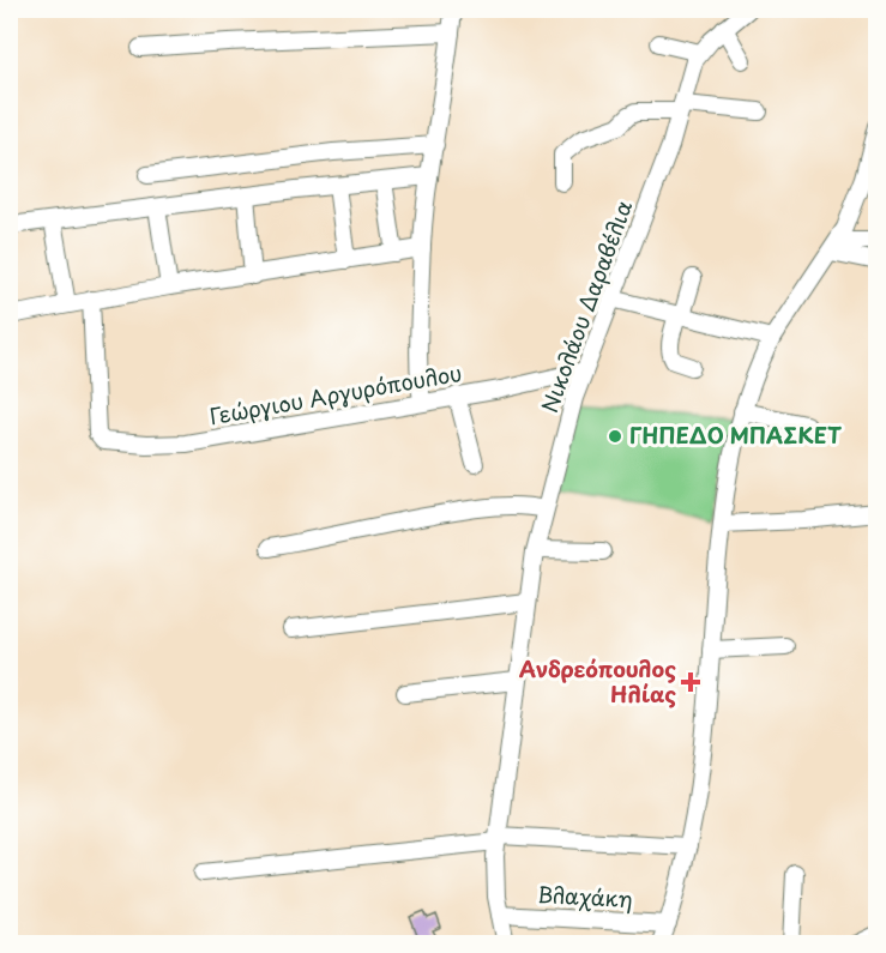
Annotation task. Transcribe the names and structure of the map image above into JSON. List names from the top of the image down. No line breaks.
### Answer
{"streets":{"street":["Νικολάου Δαραβέλια","Γεώργιου Αργυρόπουλου","Βλαχάκη"]},"crossings":[["Νικολάου Δαραβέλια","Γεώργιου Αργυρόπουλου"],["Νικολάου Δαραβέλια","Βλαχάκη"]],"places":{"other":["ΓΗΠΕΔΟ ΜΠΑΣΚΕΤ"],"health":["Ανδρεόπουλος Ηλίας"]}}
